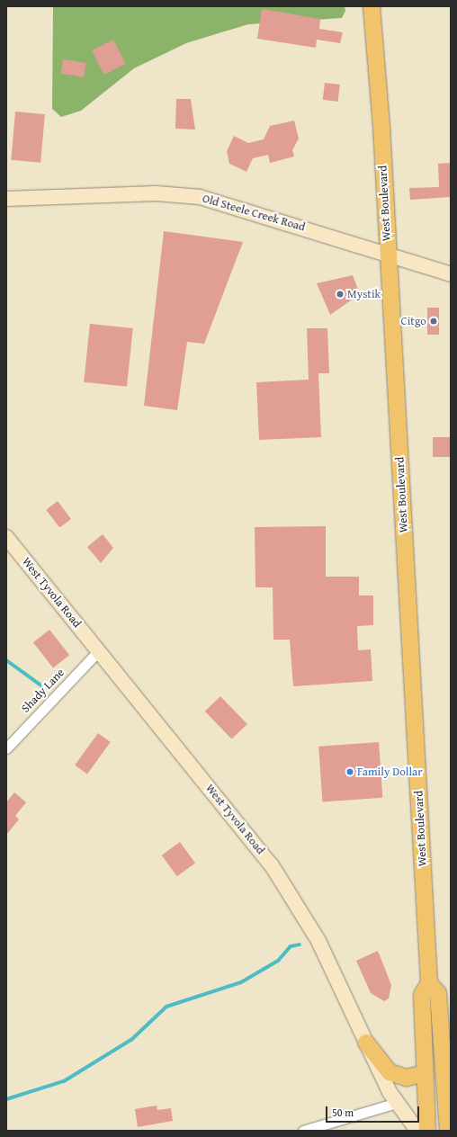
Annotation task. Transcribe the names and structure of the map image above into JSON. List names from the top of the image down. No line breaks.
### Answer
{"streets":{"main road":["West Boulevard"],"street":["Old Steele Creek Road","West Tyvola Road","Shady Lane"]},"crossings":[["West Boulevard","Old Steele Creek Road"],["West Tyvola Road","Shady Lane"]],"places":["Mystik","Citgo","Family Dollar"],"scale_bar":"50 m"}
